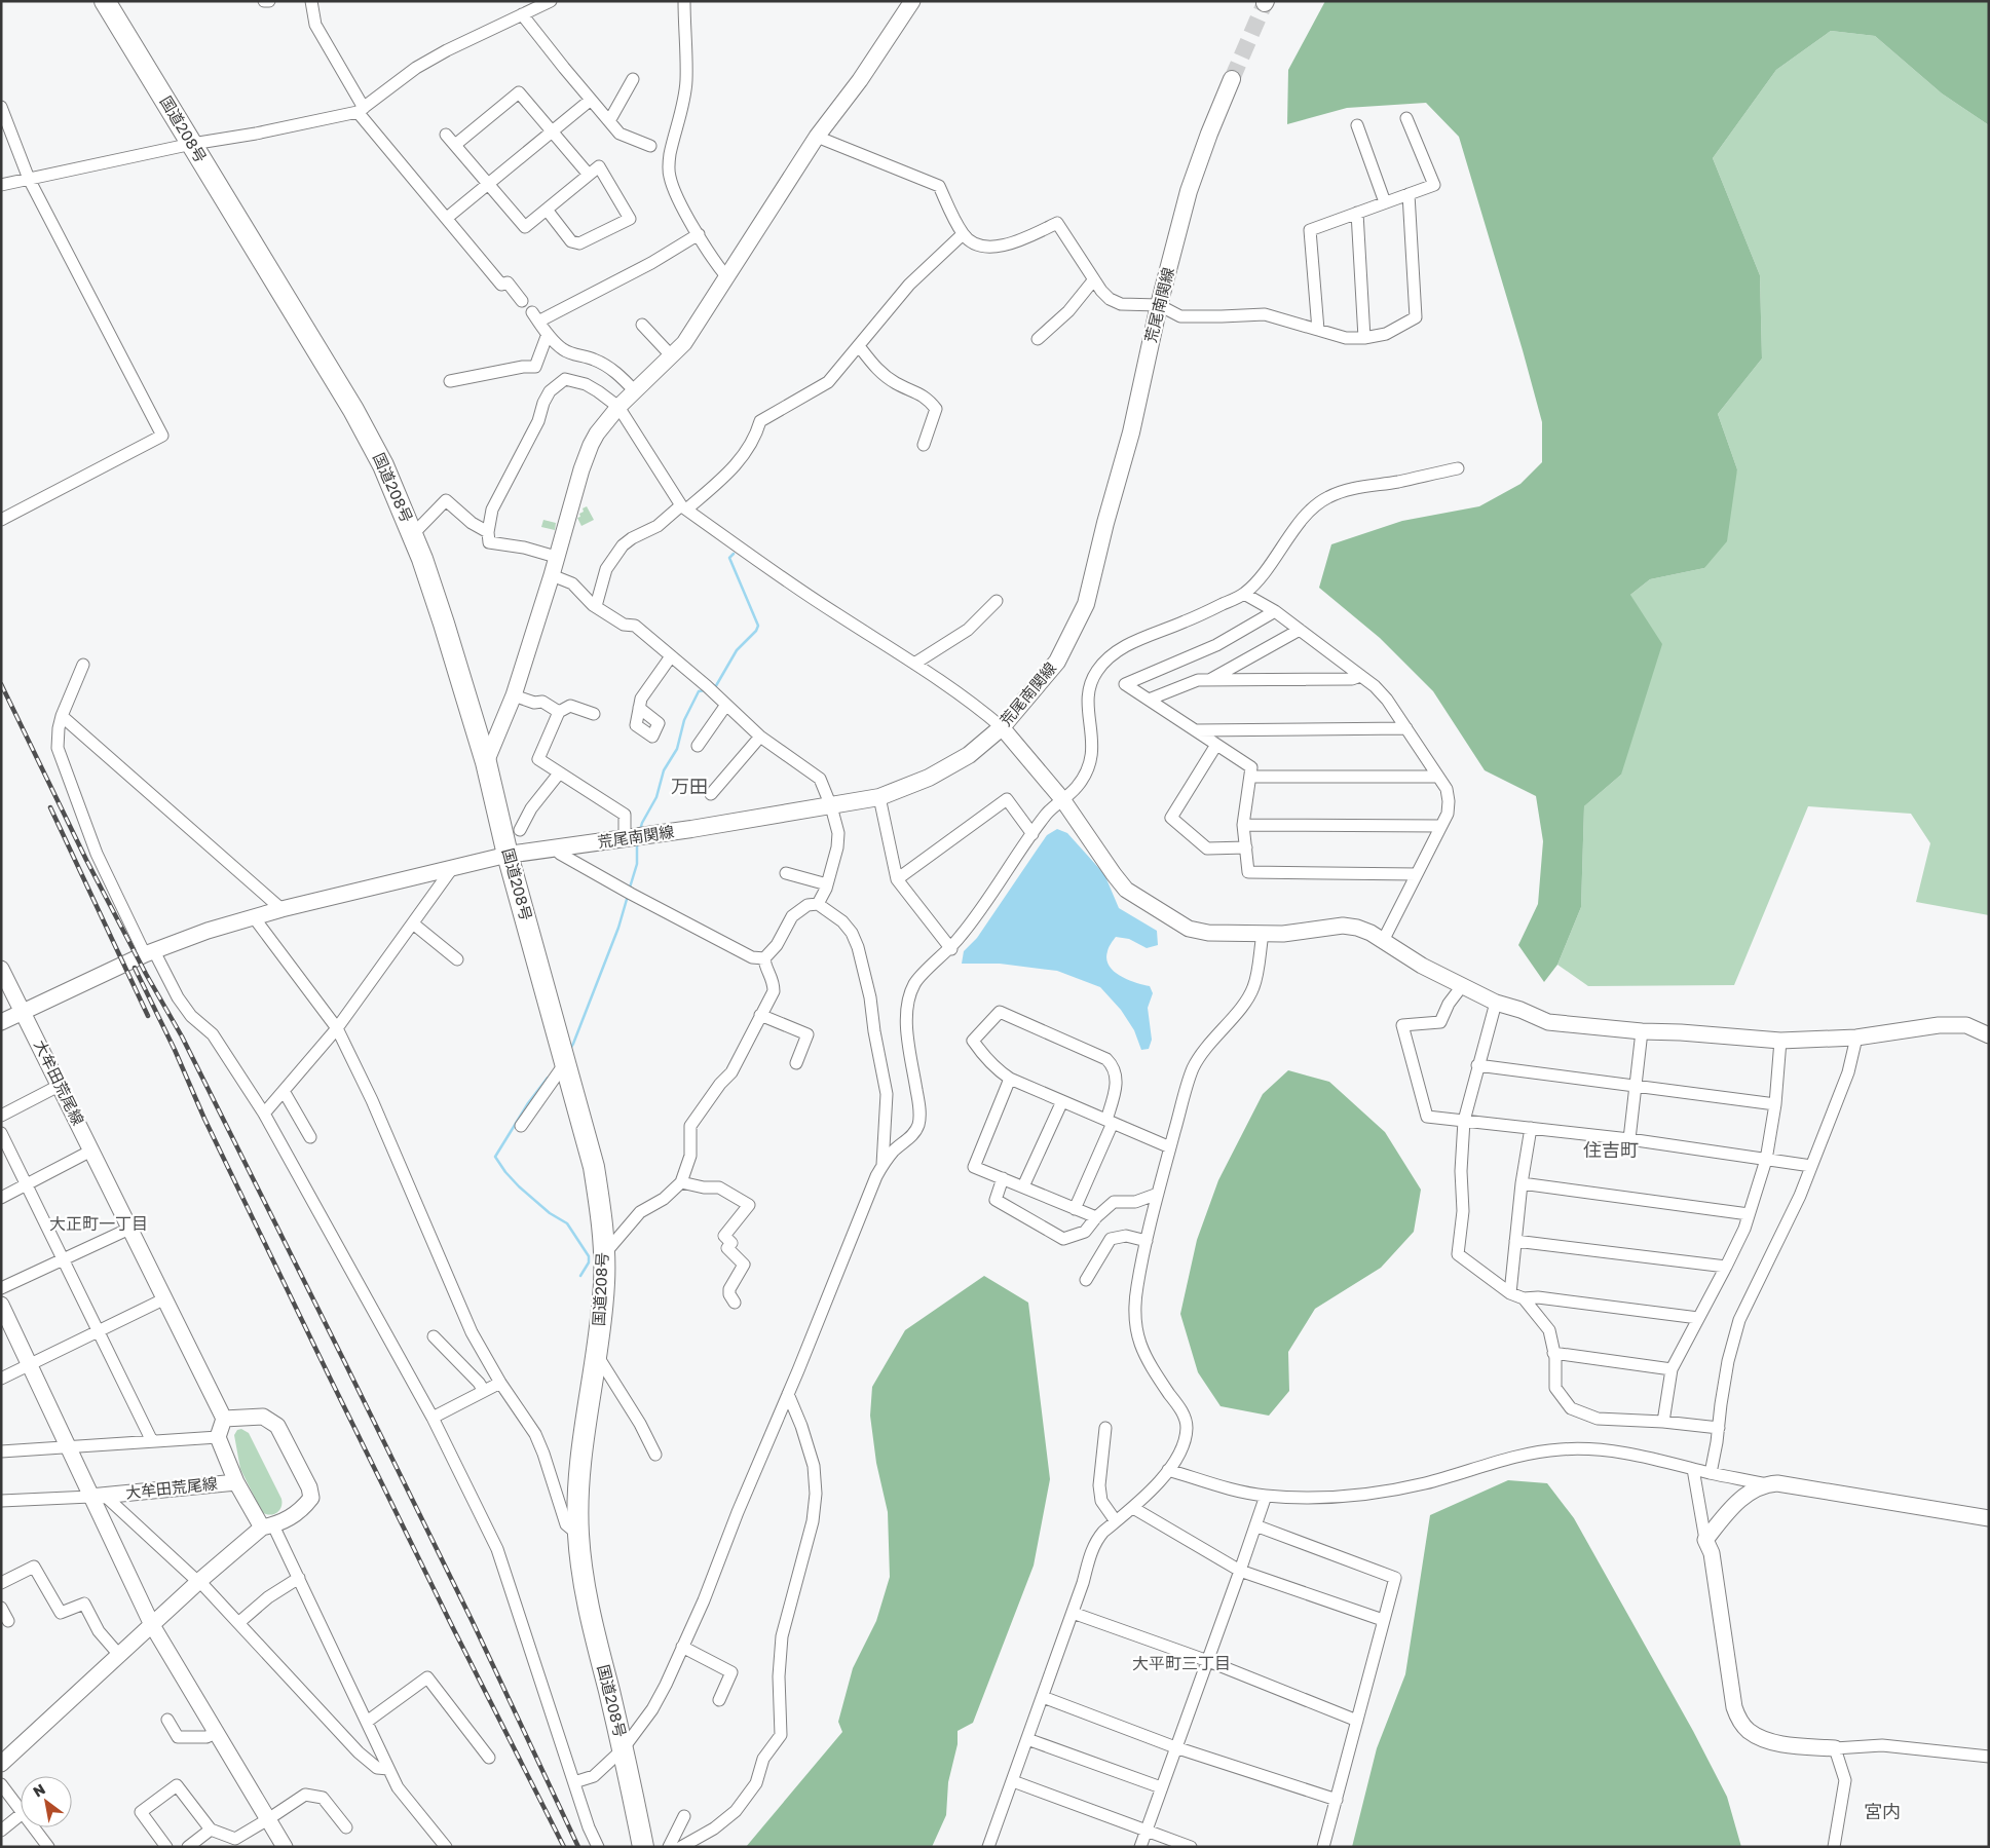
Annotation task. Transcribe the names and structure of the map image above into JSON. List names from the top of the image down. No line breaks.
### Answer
{"streets":{"highway":["国道208号"],"main road":["荒尾南関線"],"street":["大牟田荒尾線"]},"crossings":[["国道208号","荒尾南関線"]],"districts":["万田","住吉町","大正町一丁目","大平町三丁目","宮内"],"north":"top left"}
